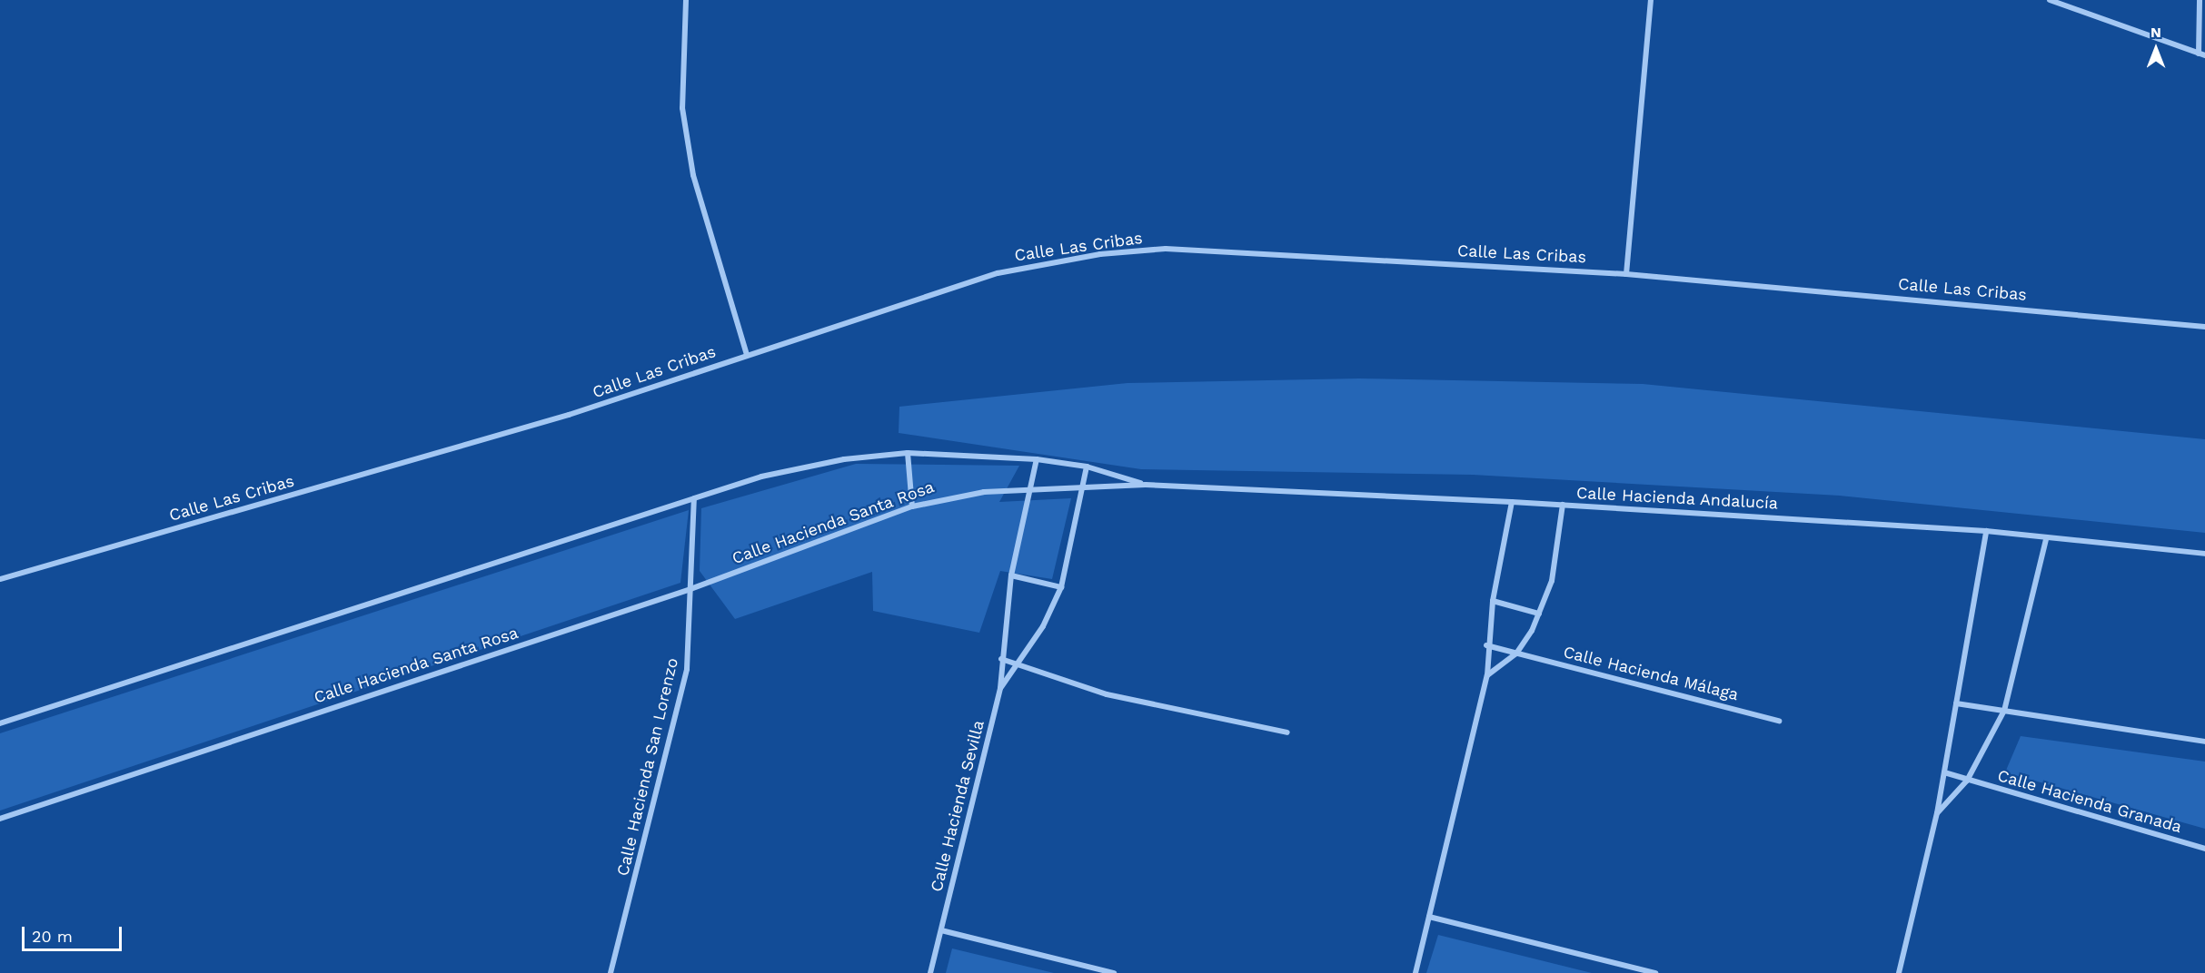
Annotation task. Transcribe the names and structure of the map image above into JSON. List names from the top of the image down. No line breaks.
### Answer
{"streets":{"street":["Calle Las Cribas","Calle Hacienda Andalucía","Calle Hacienda Santa Rosa","Calle Hacienda Málaga","Calle Hacienda San Lorenzo","Calle Hacienda Granada","Calle Hacienda Sevilla"]},"crossings":[["Calle Hacienda Andalucía","Calle Hacienda Santa Rosa"],["Calle Hacienda Andalucía","Calle Hacienda Granada"],["Calle Hacienda Santa Rosa","Calle Hacienda San Lorenzo"],["Calle Hacienda Santa Rosa","Calle Hacienda Sevilla"]],"scale_bar":"20 m","north":"top"}
